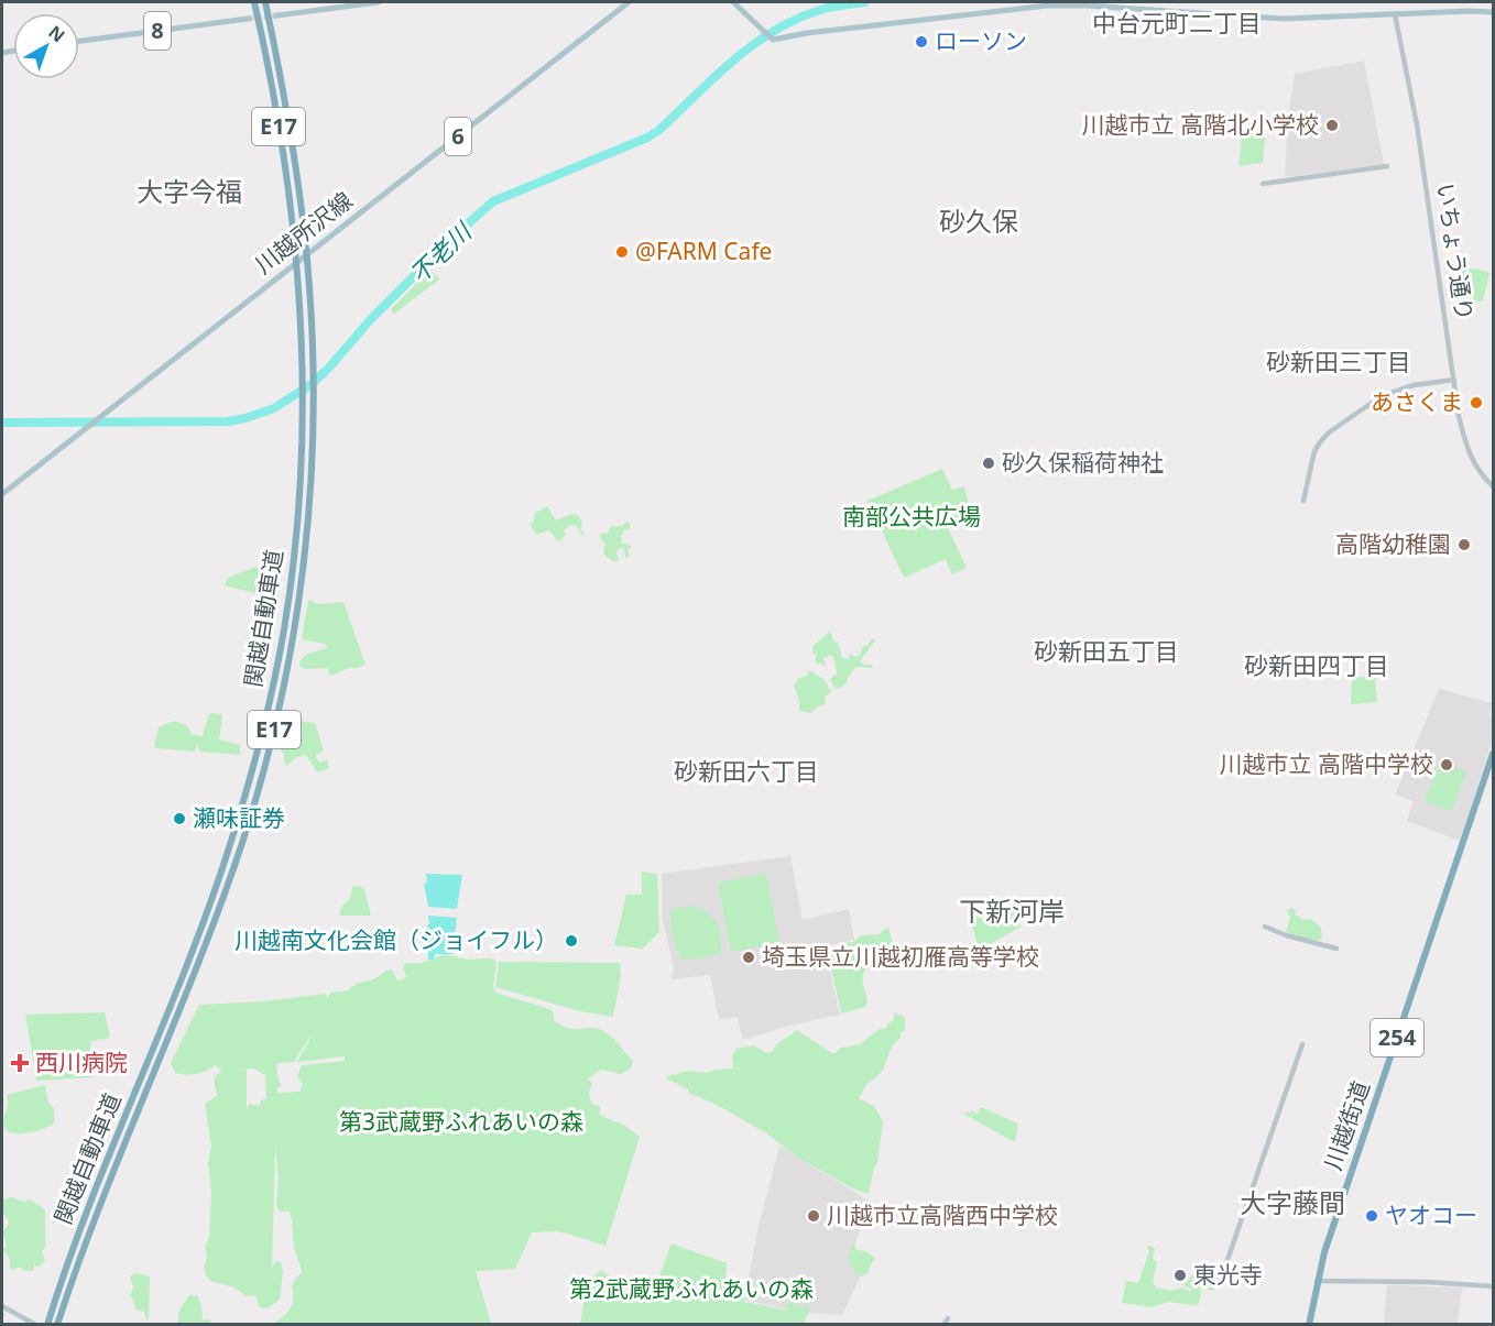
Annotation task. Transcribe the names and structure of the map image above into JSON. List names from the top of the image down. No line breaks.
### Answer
{"streets":{"highway":["E17","関越自動車道","254","川越街道"],"main road":["8","6","川越所沢線"],"street":["いちょう通り"]},"districts":["中台元町二丁目","大字今福","砂久保","砂新田三丁目","砂新田五丁目","砂新田四丁目","砂新田六丁目","下新河岸","大字藤間"],"water":["不老川"],"parks":["南部公共広場","第3武蔵野ふれあいの森","第2武蔵野ふれあいの森"],"places":{"other":["ローソン","川越市立 高階北小学校","@FARM Cafe","あさくま","砂久保稲荷神社","高階幼稚園","川越市立 高階中学校","瀬味証券","川越南文化会館（ジョイフル）","埼玉県立川越初雁高等学校","川越市立高階西中学校","ヤオコー","東光寺"],"health":["西川病院"]},"north":"top right"}
